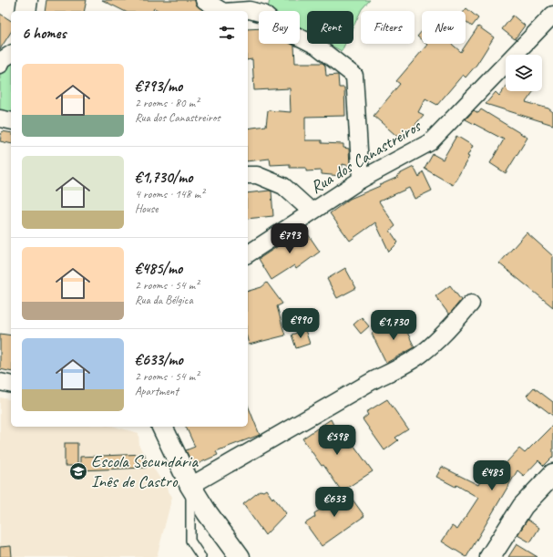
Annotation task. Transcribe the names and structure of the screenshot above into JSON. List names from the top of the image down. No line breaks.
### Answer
{"streets":{"street":["Rua dos Canastreiros"]},"places":{"school or university":["Escola Secundária Inês de Castro"]},"page":{"chip":["Buy","Rent","Filters","New"],"heading":"6 homes","list":[{"name":"€793/mo","note":"2 rooms · 80 m² · Rua dos Canastreiros"},{"name":"€1,730/mo","note":"4 rooms · 148 m² · House"},{"name":"€485/mo","note":"2 rooms · 54 m² · Rua da Bélgica"},{"name":"€633/mo","note":"2 rooms · 54 m² · Apartment"}],"price":["€793","€990","€1,730","€598","€485","€633"]}}
